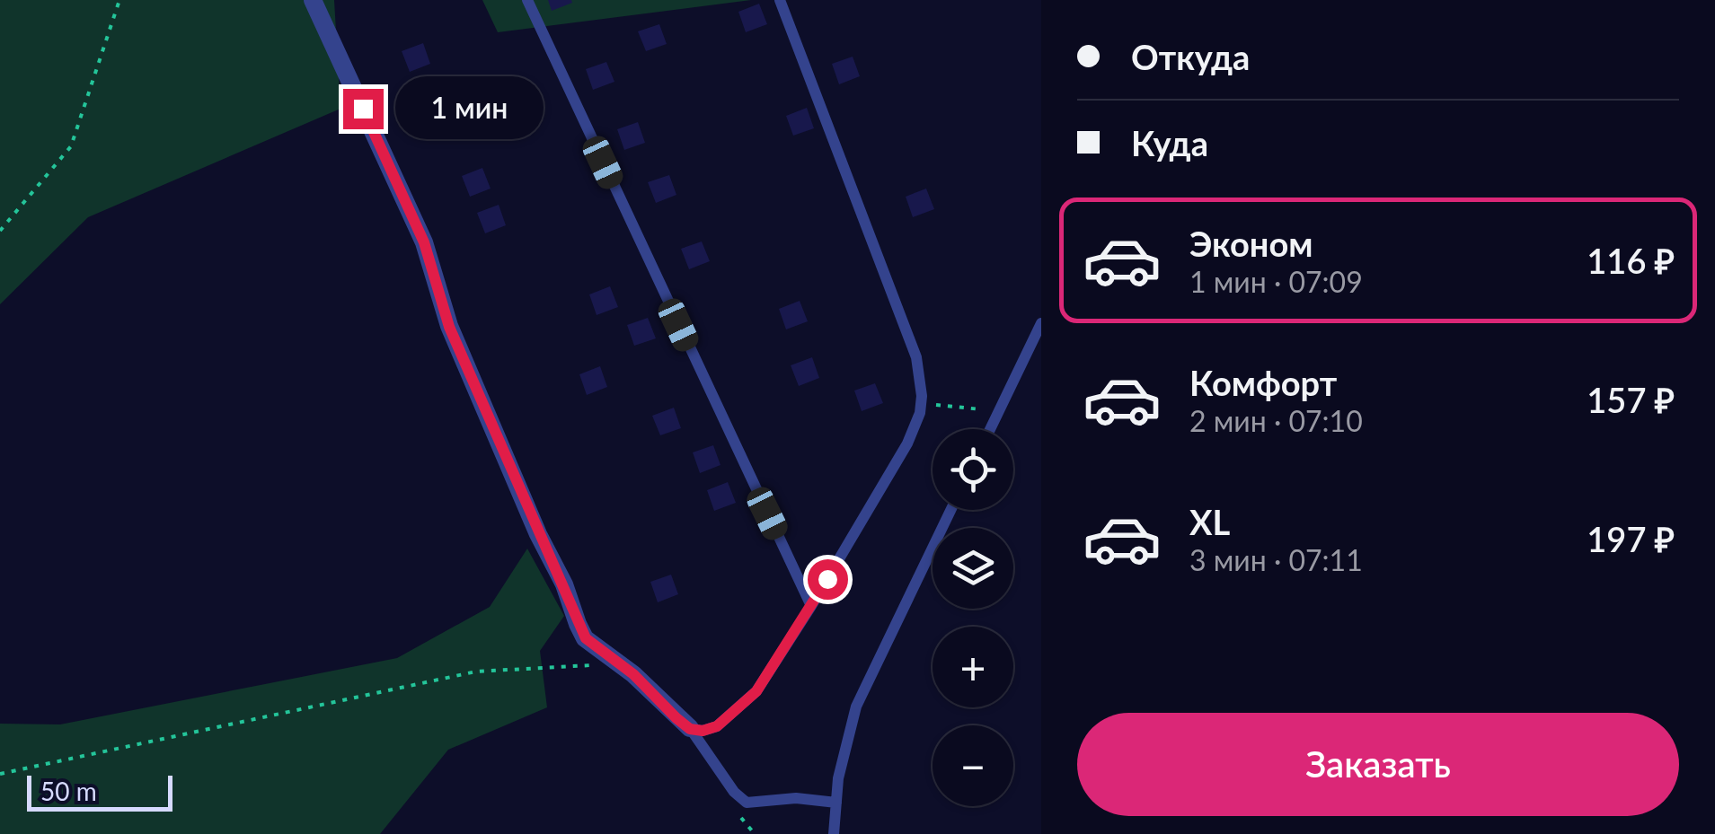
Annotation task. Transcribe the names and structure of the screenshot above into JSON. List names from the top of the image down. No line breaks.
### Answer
{"scale_bar":"50 m","page":{"banner":["Откуда","Куда"],"bubble":"1 мин","list":[{"name":"Эконом","note":"1 мин · 07:09","value":"116 ₽"},{"name":"Комфорт","note":"2 мин · 07:10","value":"157 ₽"},{"name":"XL","note":"3 мин · 07:11","value":"197 ₽"}],"map_buttons":["+","−"],"buttons":"Заказать","scale":"50 m"}}
